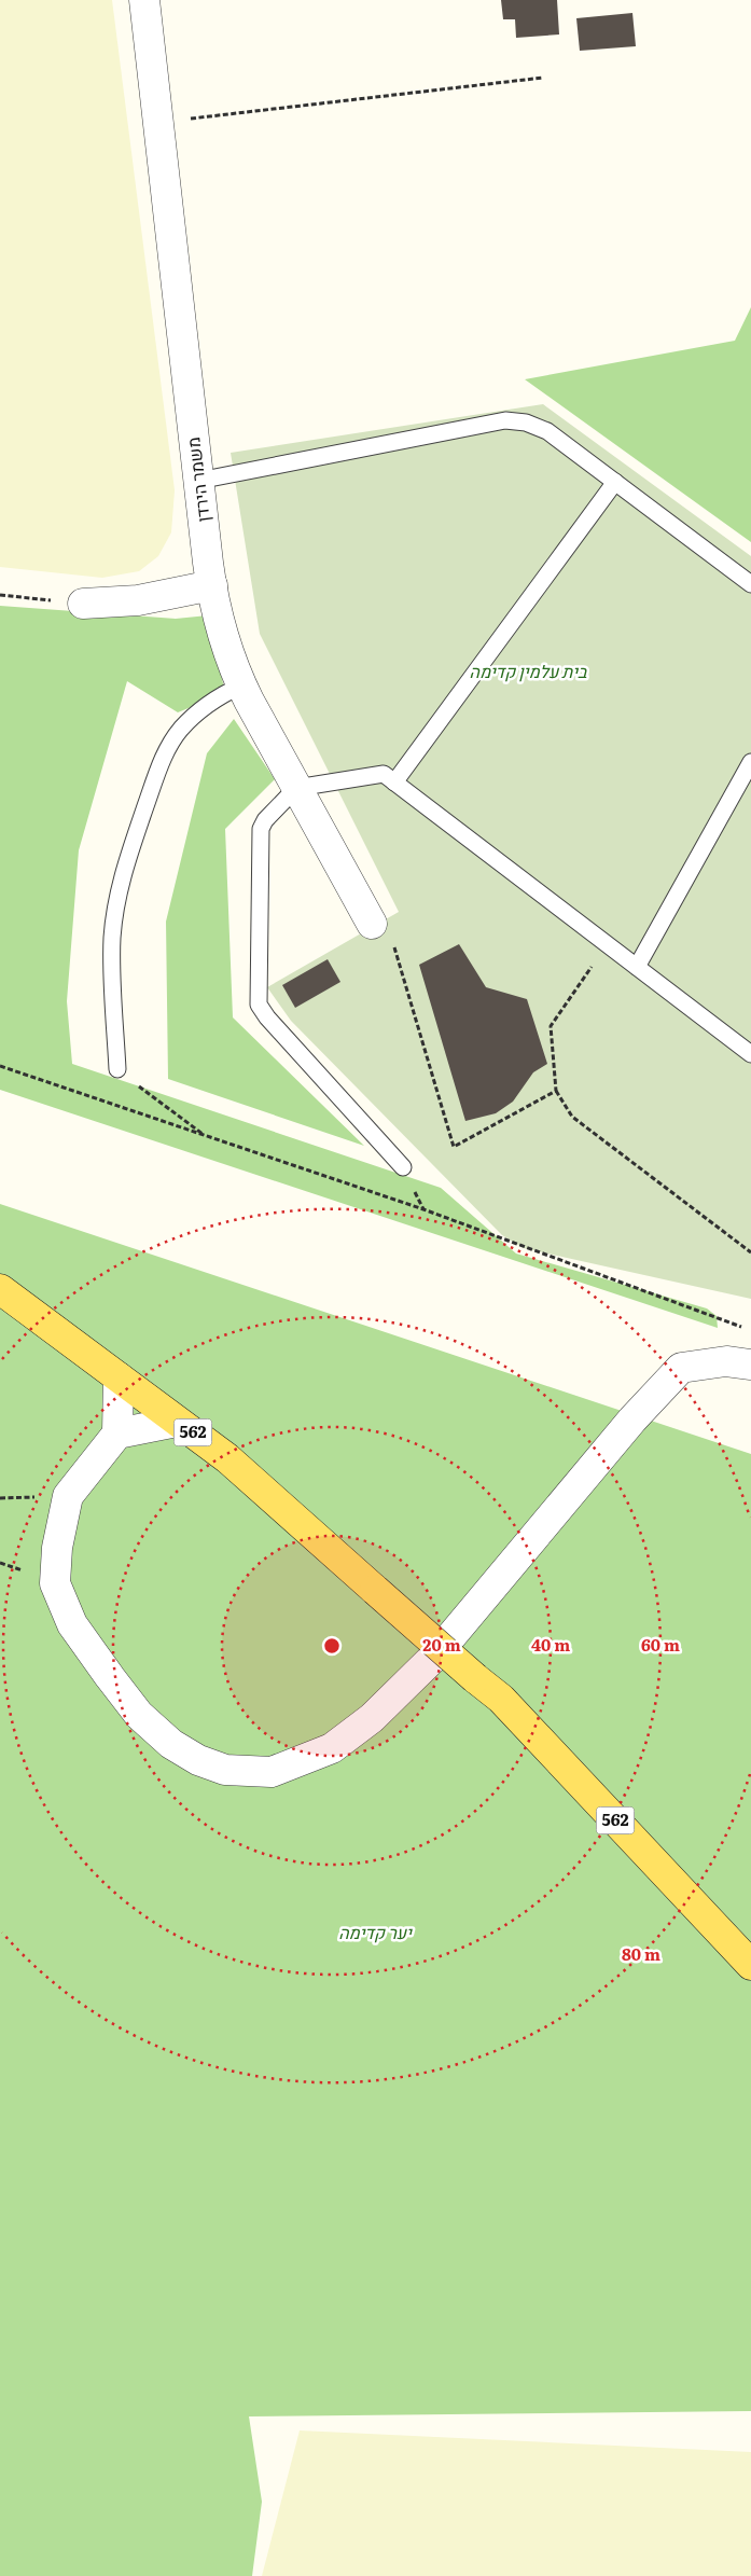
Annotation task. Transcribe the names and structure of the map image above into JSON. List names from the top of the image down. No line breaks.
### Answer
{"streets":{"main road":["562"],"street":["משמר הירדן"]},"parks":["בית עלמין קדימה","יער קדימה"],"rings":["20 m","40 m","60 m","80 m"]}
